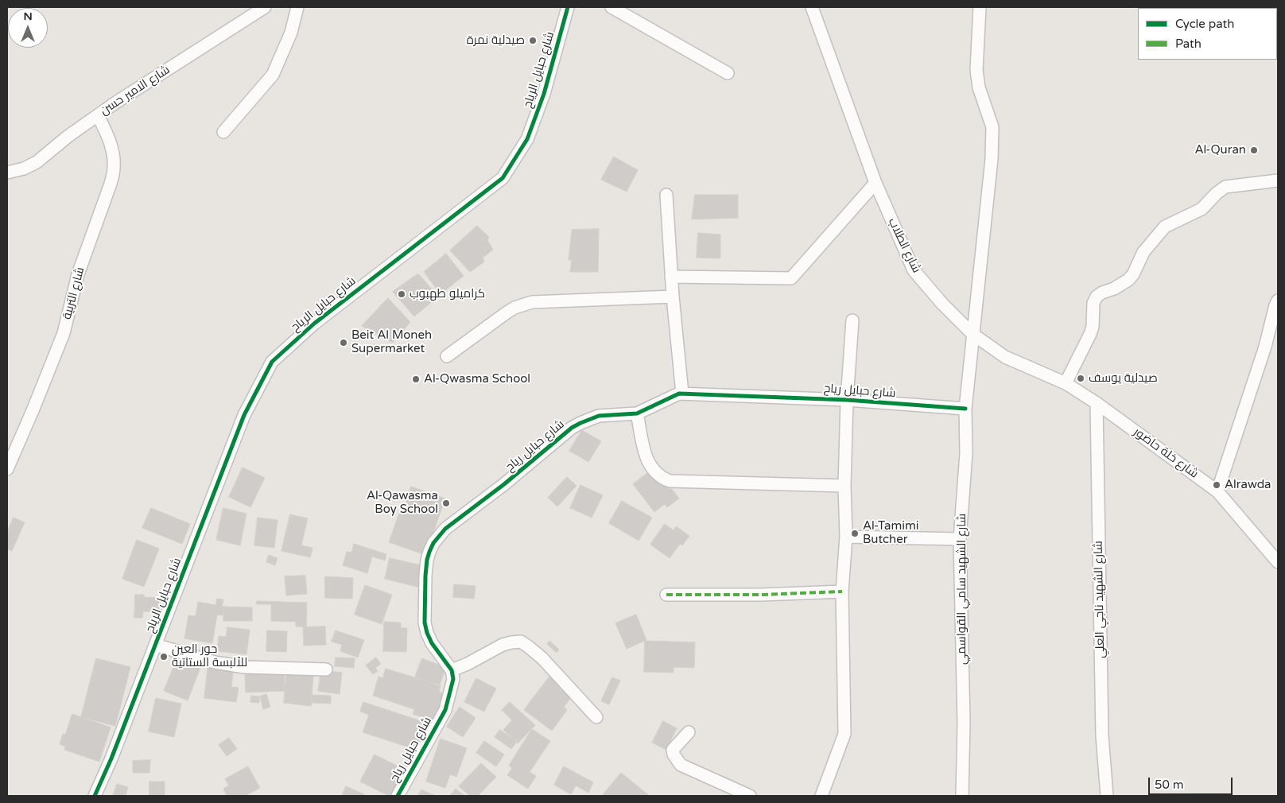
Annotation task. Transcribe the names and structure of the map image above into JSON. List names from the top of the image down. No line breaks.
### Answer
{"streets":{"street":["شارع حبايل الرياح","شارع الامير حسن","شارع الطلاب","شارع التربية","شارع حبايل رياح","شارع خلة حاضور","شارع الشهيد سامي القواسمي","شارع الشهيد ناجي العلي"]},"crossings":[["شارع الامير حسن","شارع التربية"],["شارع الطلاب","شارع خلة حاضور"],["شارع الطلاب","شارع الشهيد سامي القواسمي"],["شارع الطلاب","شارع الشهيد ناجي العلي"],["شارع حبايل رياح","شارع الشهيد سامي القواسمي"],["شارع خلة حاضور","شارع الشهيد ناجي العلي"]],"places":["صيدلية نمرة","Al-Quran","كراميلو طهبوب","Beit Al Moneh Supermarket","صيدلية يوسف","Al-Qwasma School","Alrawda","Al-Qawasma Boy School","Al-Tamimi Butcher","حور العين للألبسة الستاتية"],"legend":["Cycle path","Path"],"scale_bar":"50 m","north":"top"}
